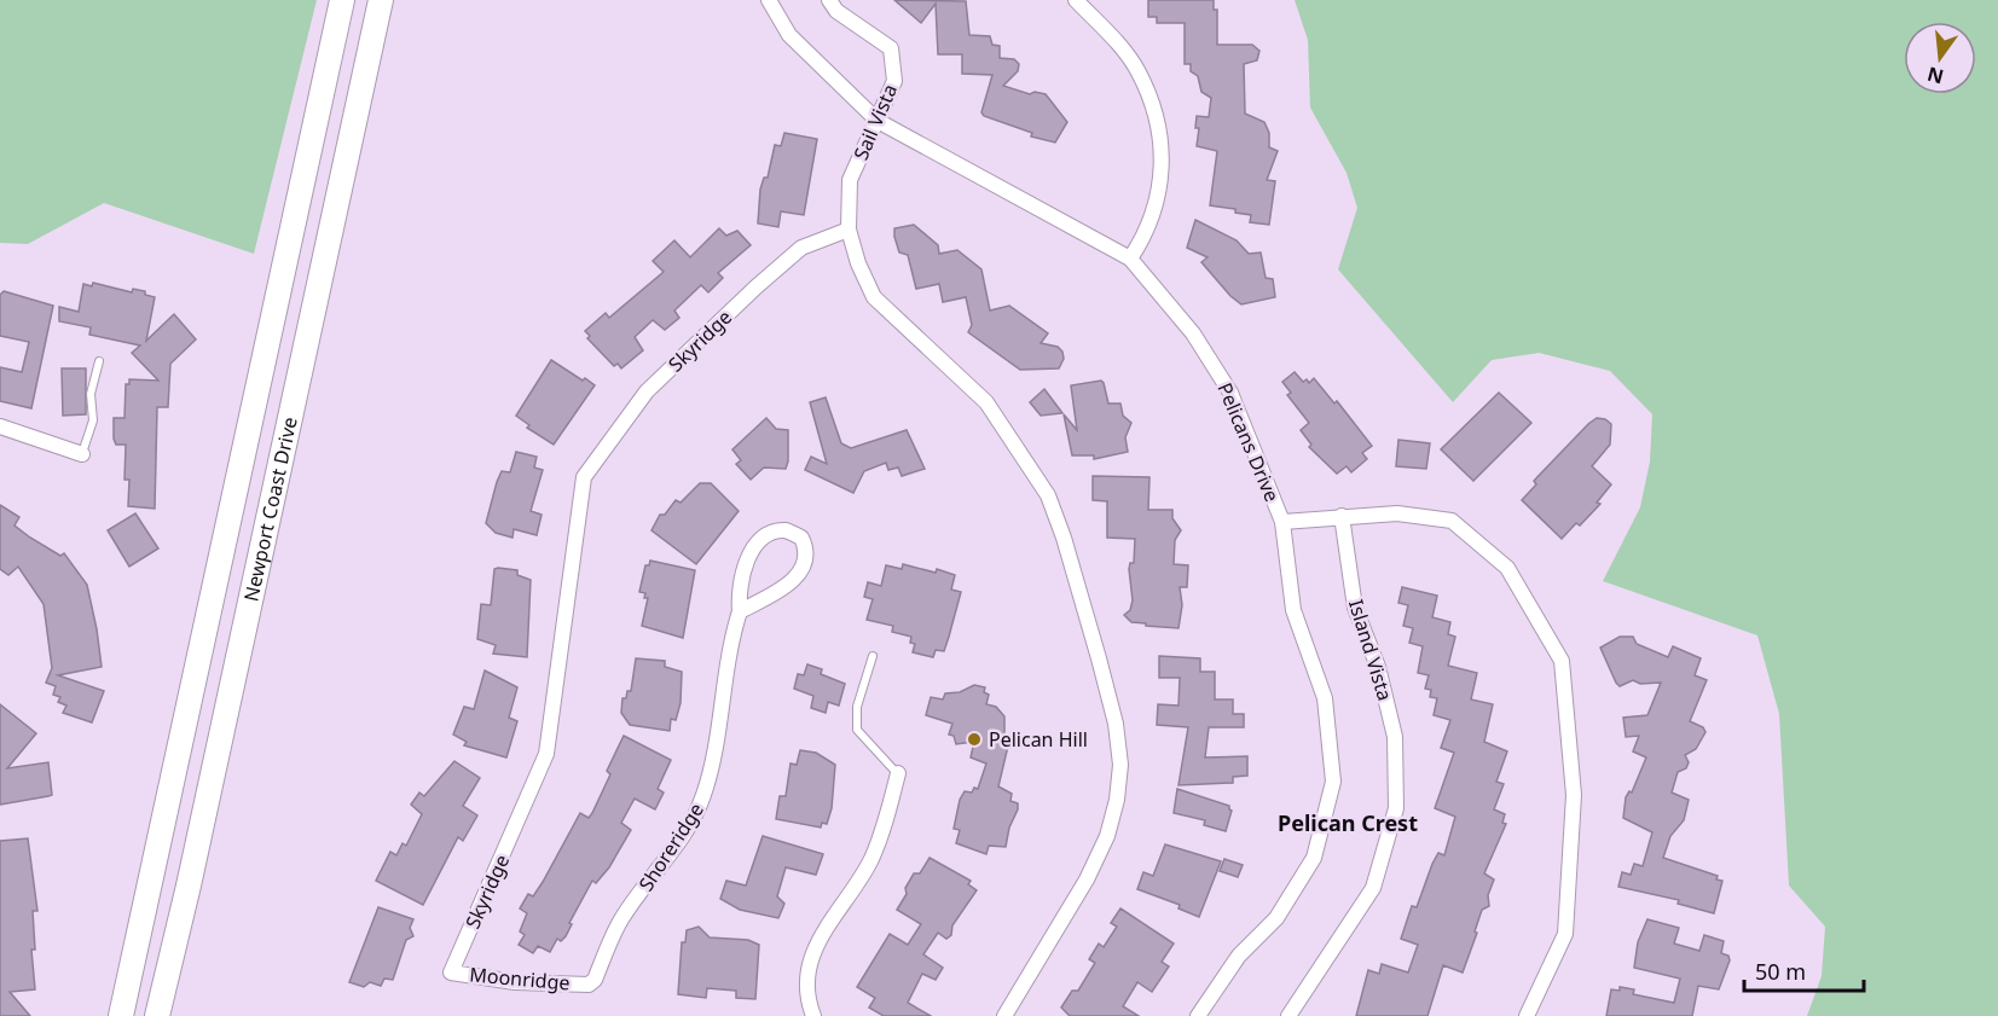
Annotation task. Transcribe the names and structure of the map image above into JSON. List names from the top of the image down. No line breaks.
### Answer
{"streets":{"main road":["Newport Coast Drive"],"street":["Sail Vista","Skyridge","Pelicans Drive","Island Vista","Shoreridge","Moonridge"]},"crossings":[["Sail Vista","Skyridge"],["Sail Vista","Pelicans Drive"],["Skyridge","Moonridge"],["Shoreridge","Moonridge"]],"districts":["Pelican Crest"],"places":["Pelican Hill"],"scale_bar":"50 m","north":"bottom"}
